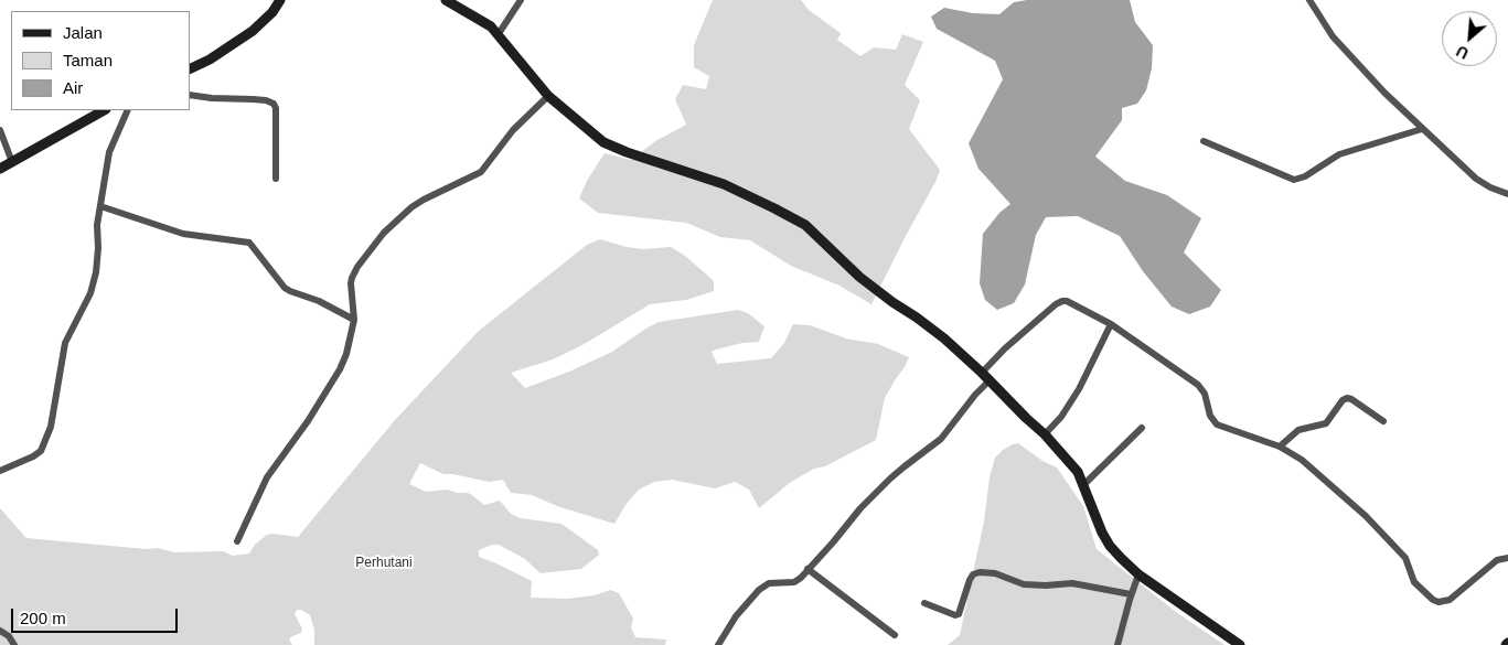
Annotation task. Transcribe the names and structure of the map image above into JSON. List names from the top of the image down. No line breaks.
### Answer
{"parks":["Perhutani"],"legend":["Jalan","Taman","Air"],"scale_bar":"200 m","north":"bottom left"}
